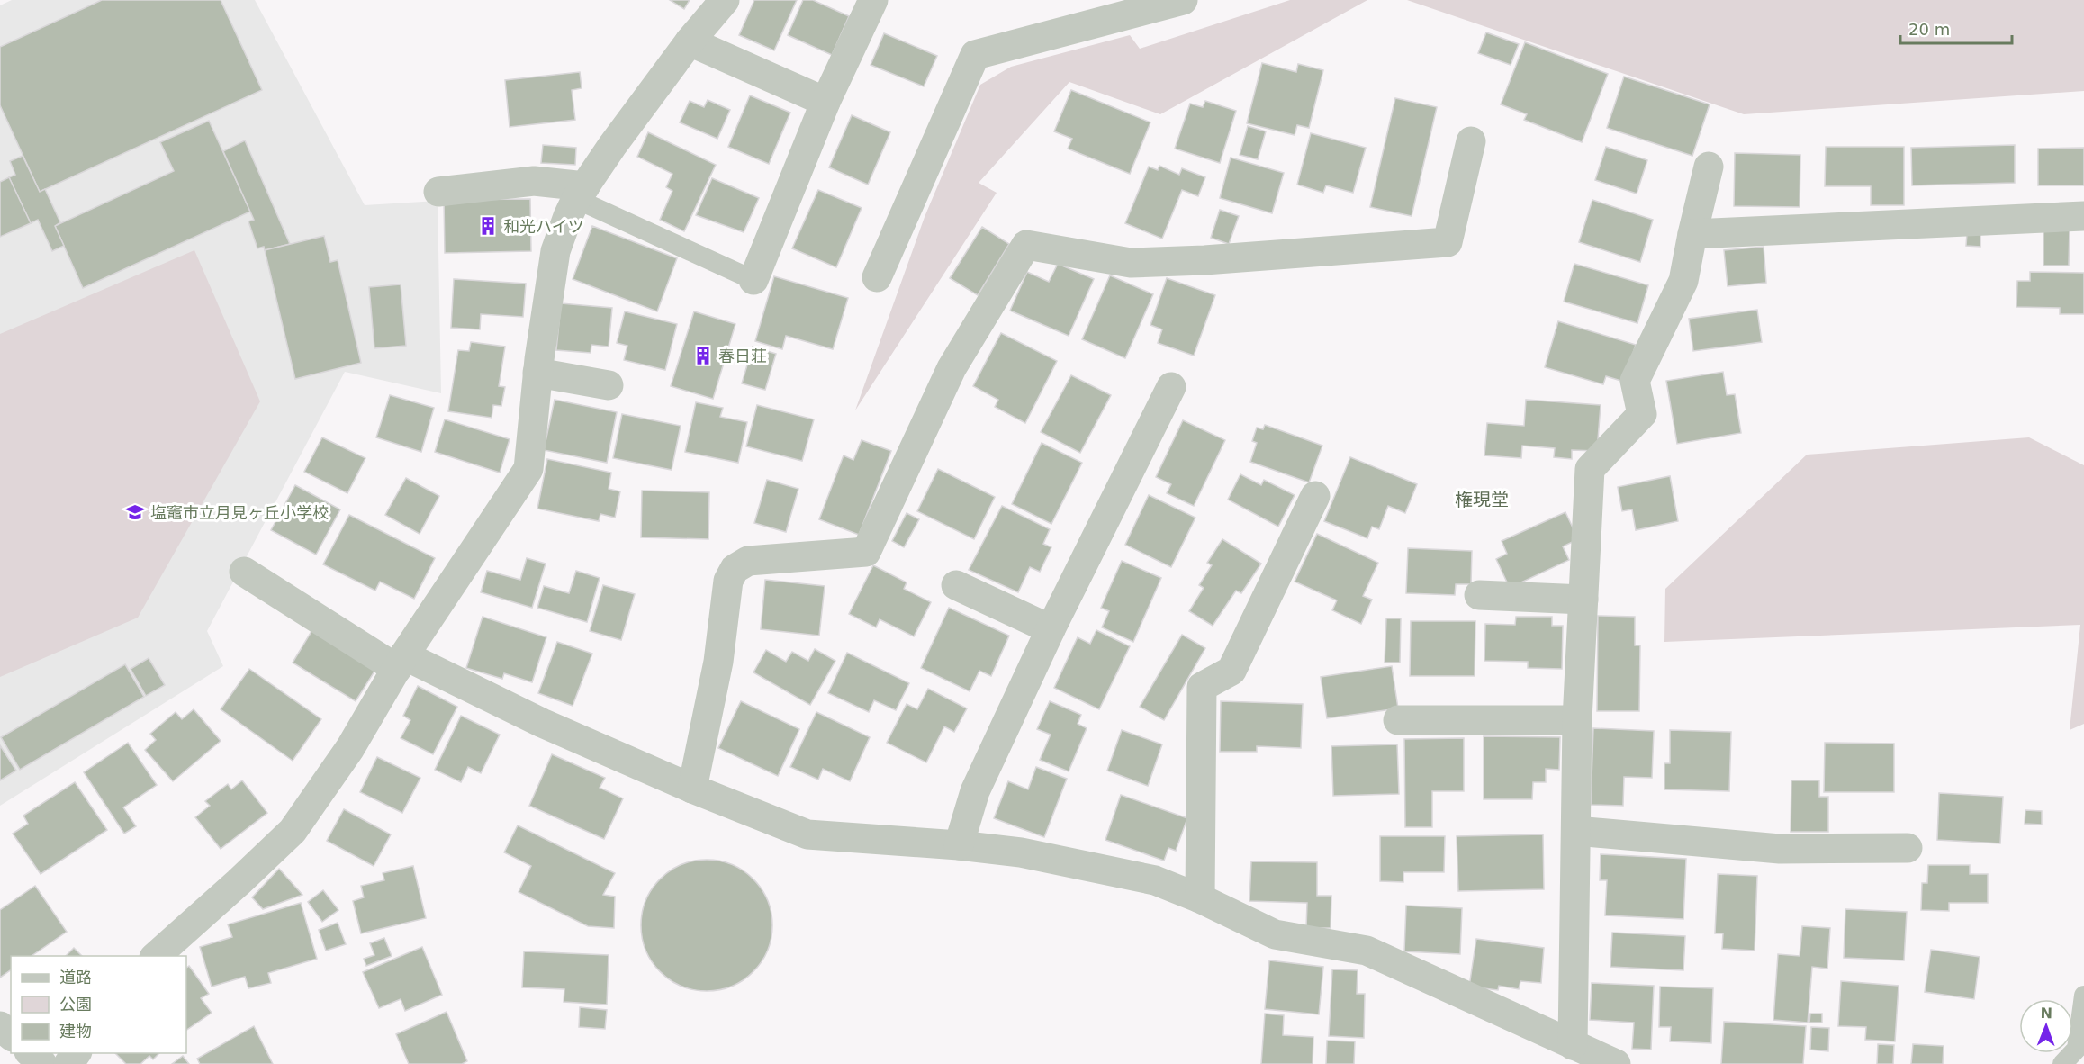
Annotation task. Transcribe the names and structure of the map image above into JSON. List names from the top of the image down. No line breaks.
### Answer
{"districts":["権現堂"],"places":{"building":["和光ハイツ","春日荘"],"school or university":["塩竈市立月見ヶ丘小学校"]},"legend":["道路","公園","建物"],"scale_bar":"20 m","north":"top"}
